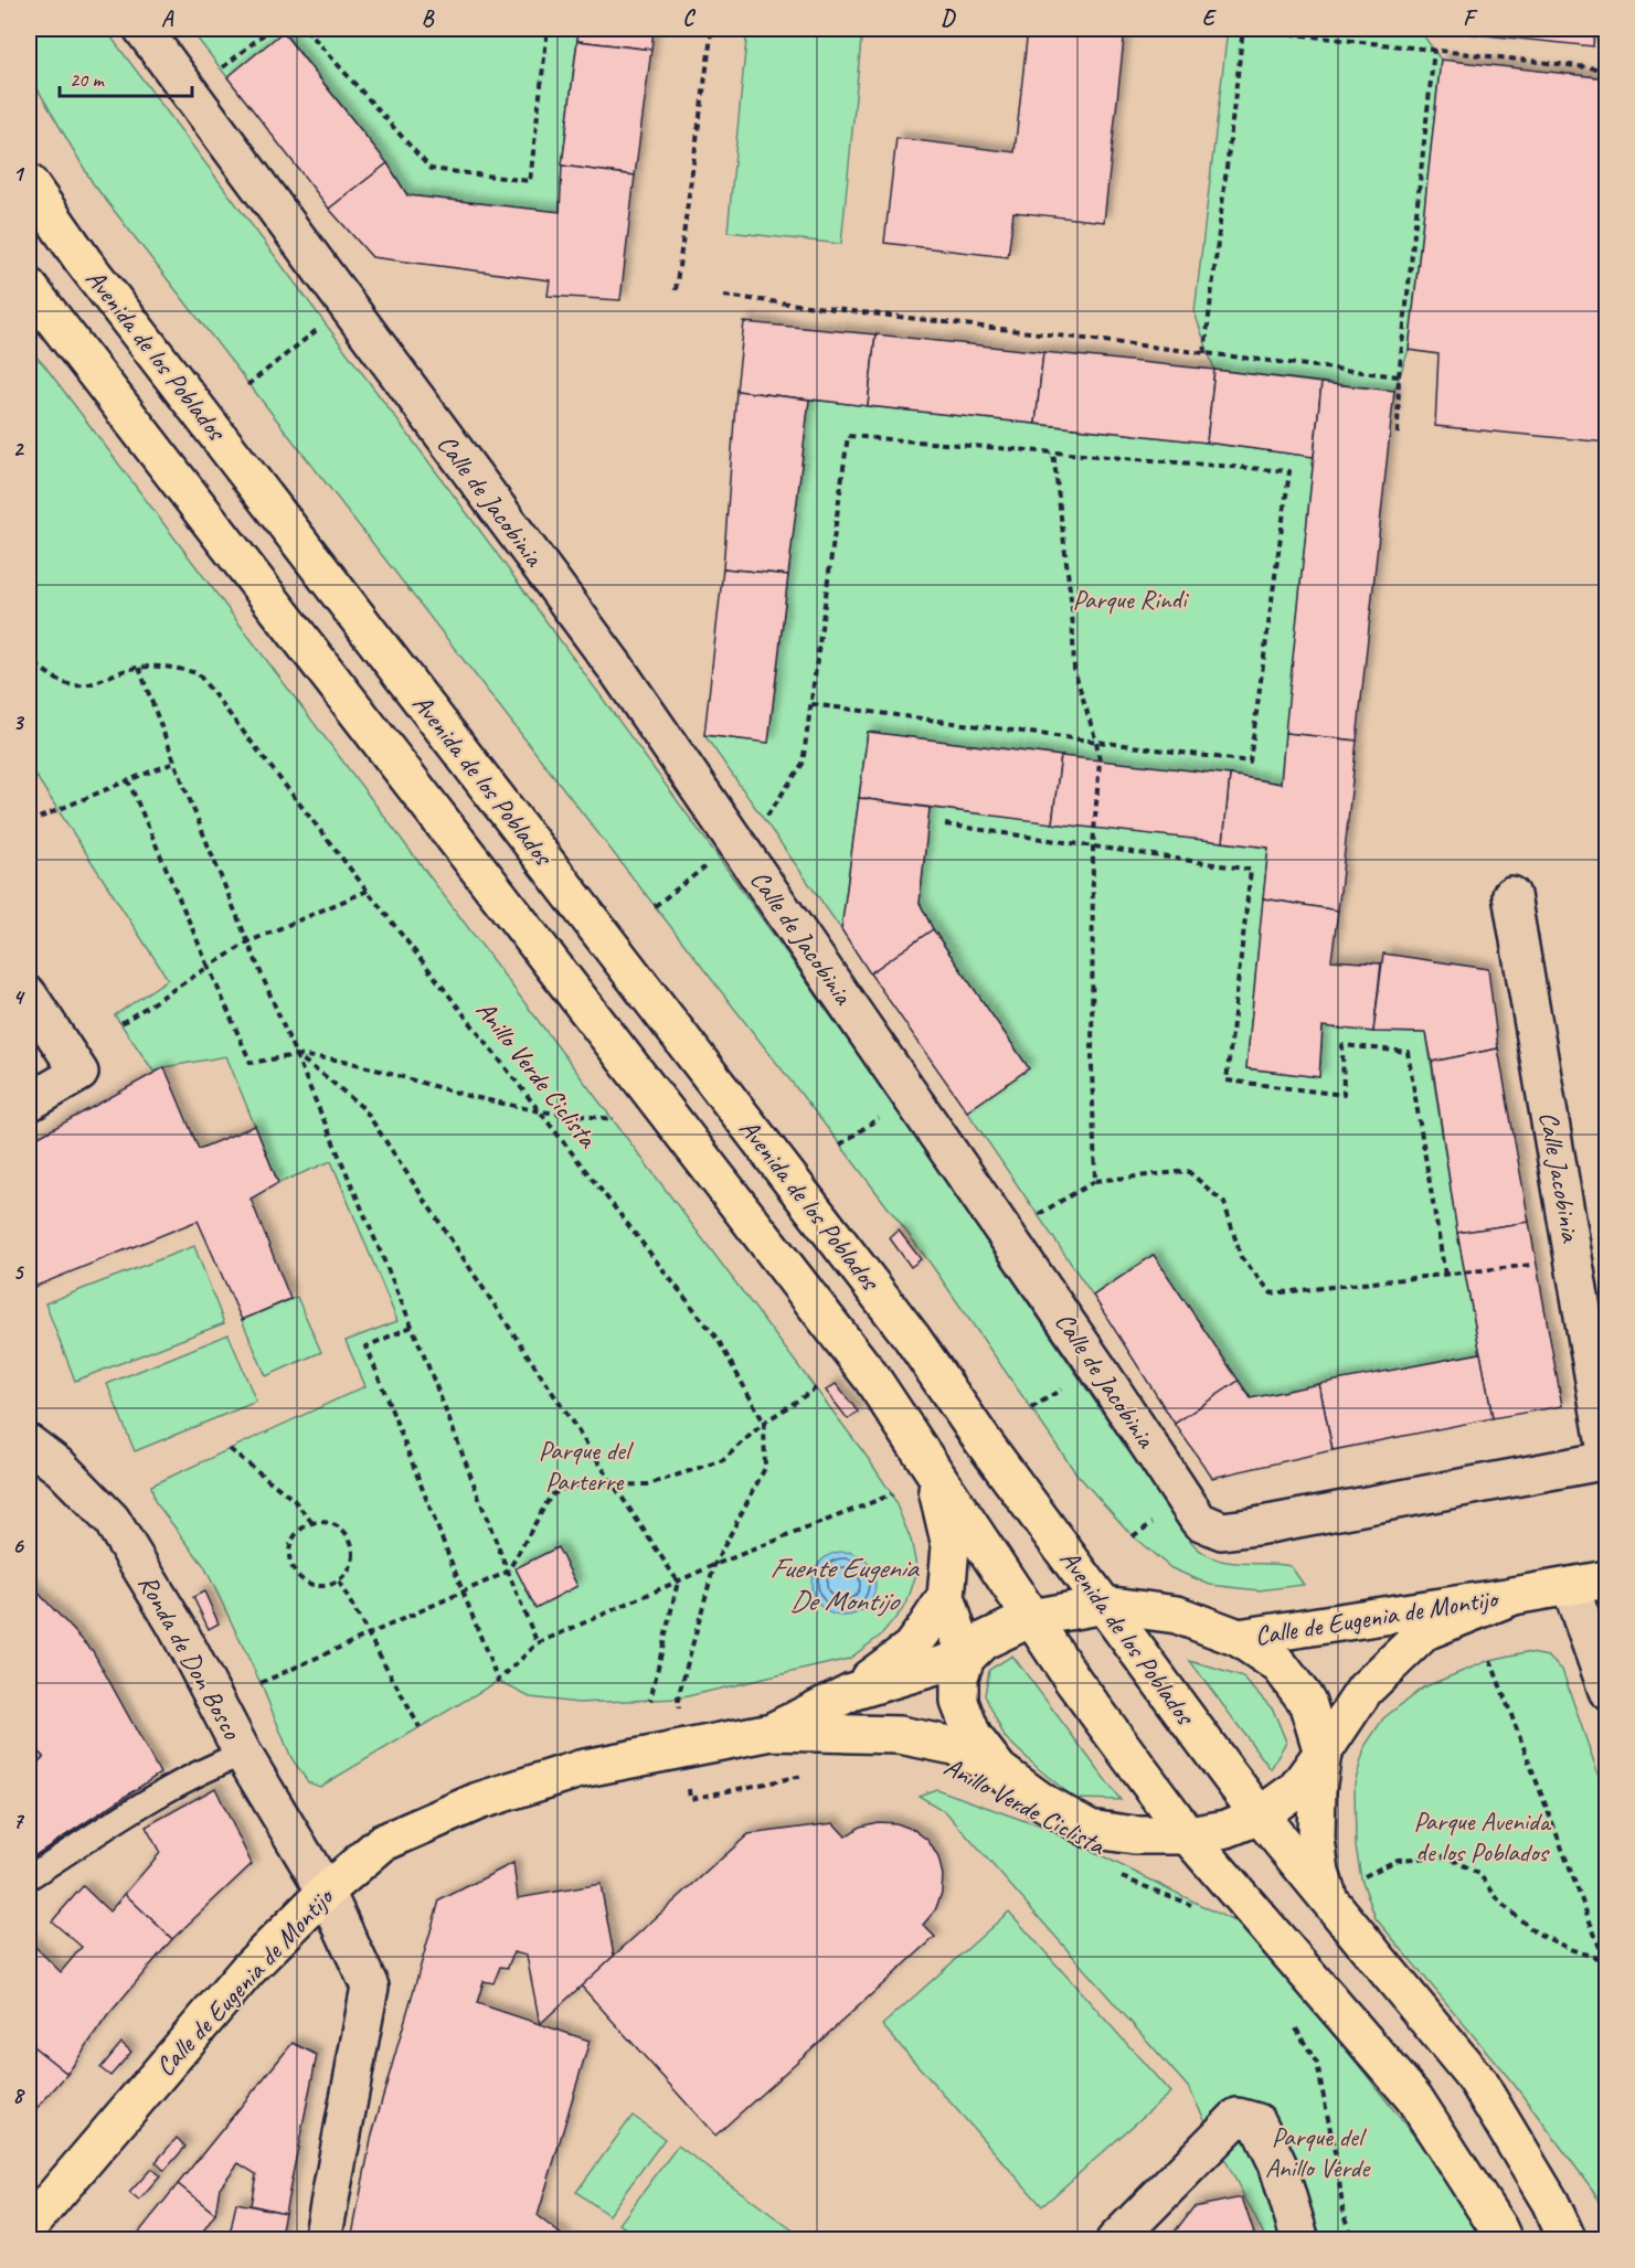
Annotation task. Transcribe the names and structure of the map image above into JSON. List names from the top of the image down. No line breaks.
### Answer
{"streets":{"main road":["Avenida de los Poblados","Calle de Eugenia de Montijo"],"street":["Calle de Jacobinia","Calle Jacobinia","Ronda de Don Bosco"],"path":["Anillo Verde Ciclista"]},"crossings":[["Avenida de los Poblados","Calle de Eugenia de Montijo"],["Calle de Jacobinia","Calle Jacobinia"],["Calle de Eugenia de Montijo","Ronda de Don Bosco"]],"water":["Fuente Eugenia De Montijo"],"parks":["Parque Rindi","Parque del Parterre","Parque Avenida de los Poblados","Parque del Anillo Verde"],"scale_bar":"20 m","grid":{"columns":["A","B","C","D","E","F"],"rows":["1","2","3","4","5","6","7","8"]}}
